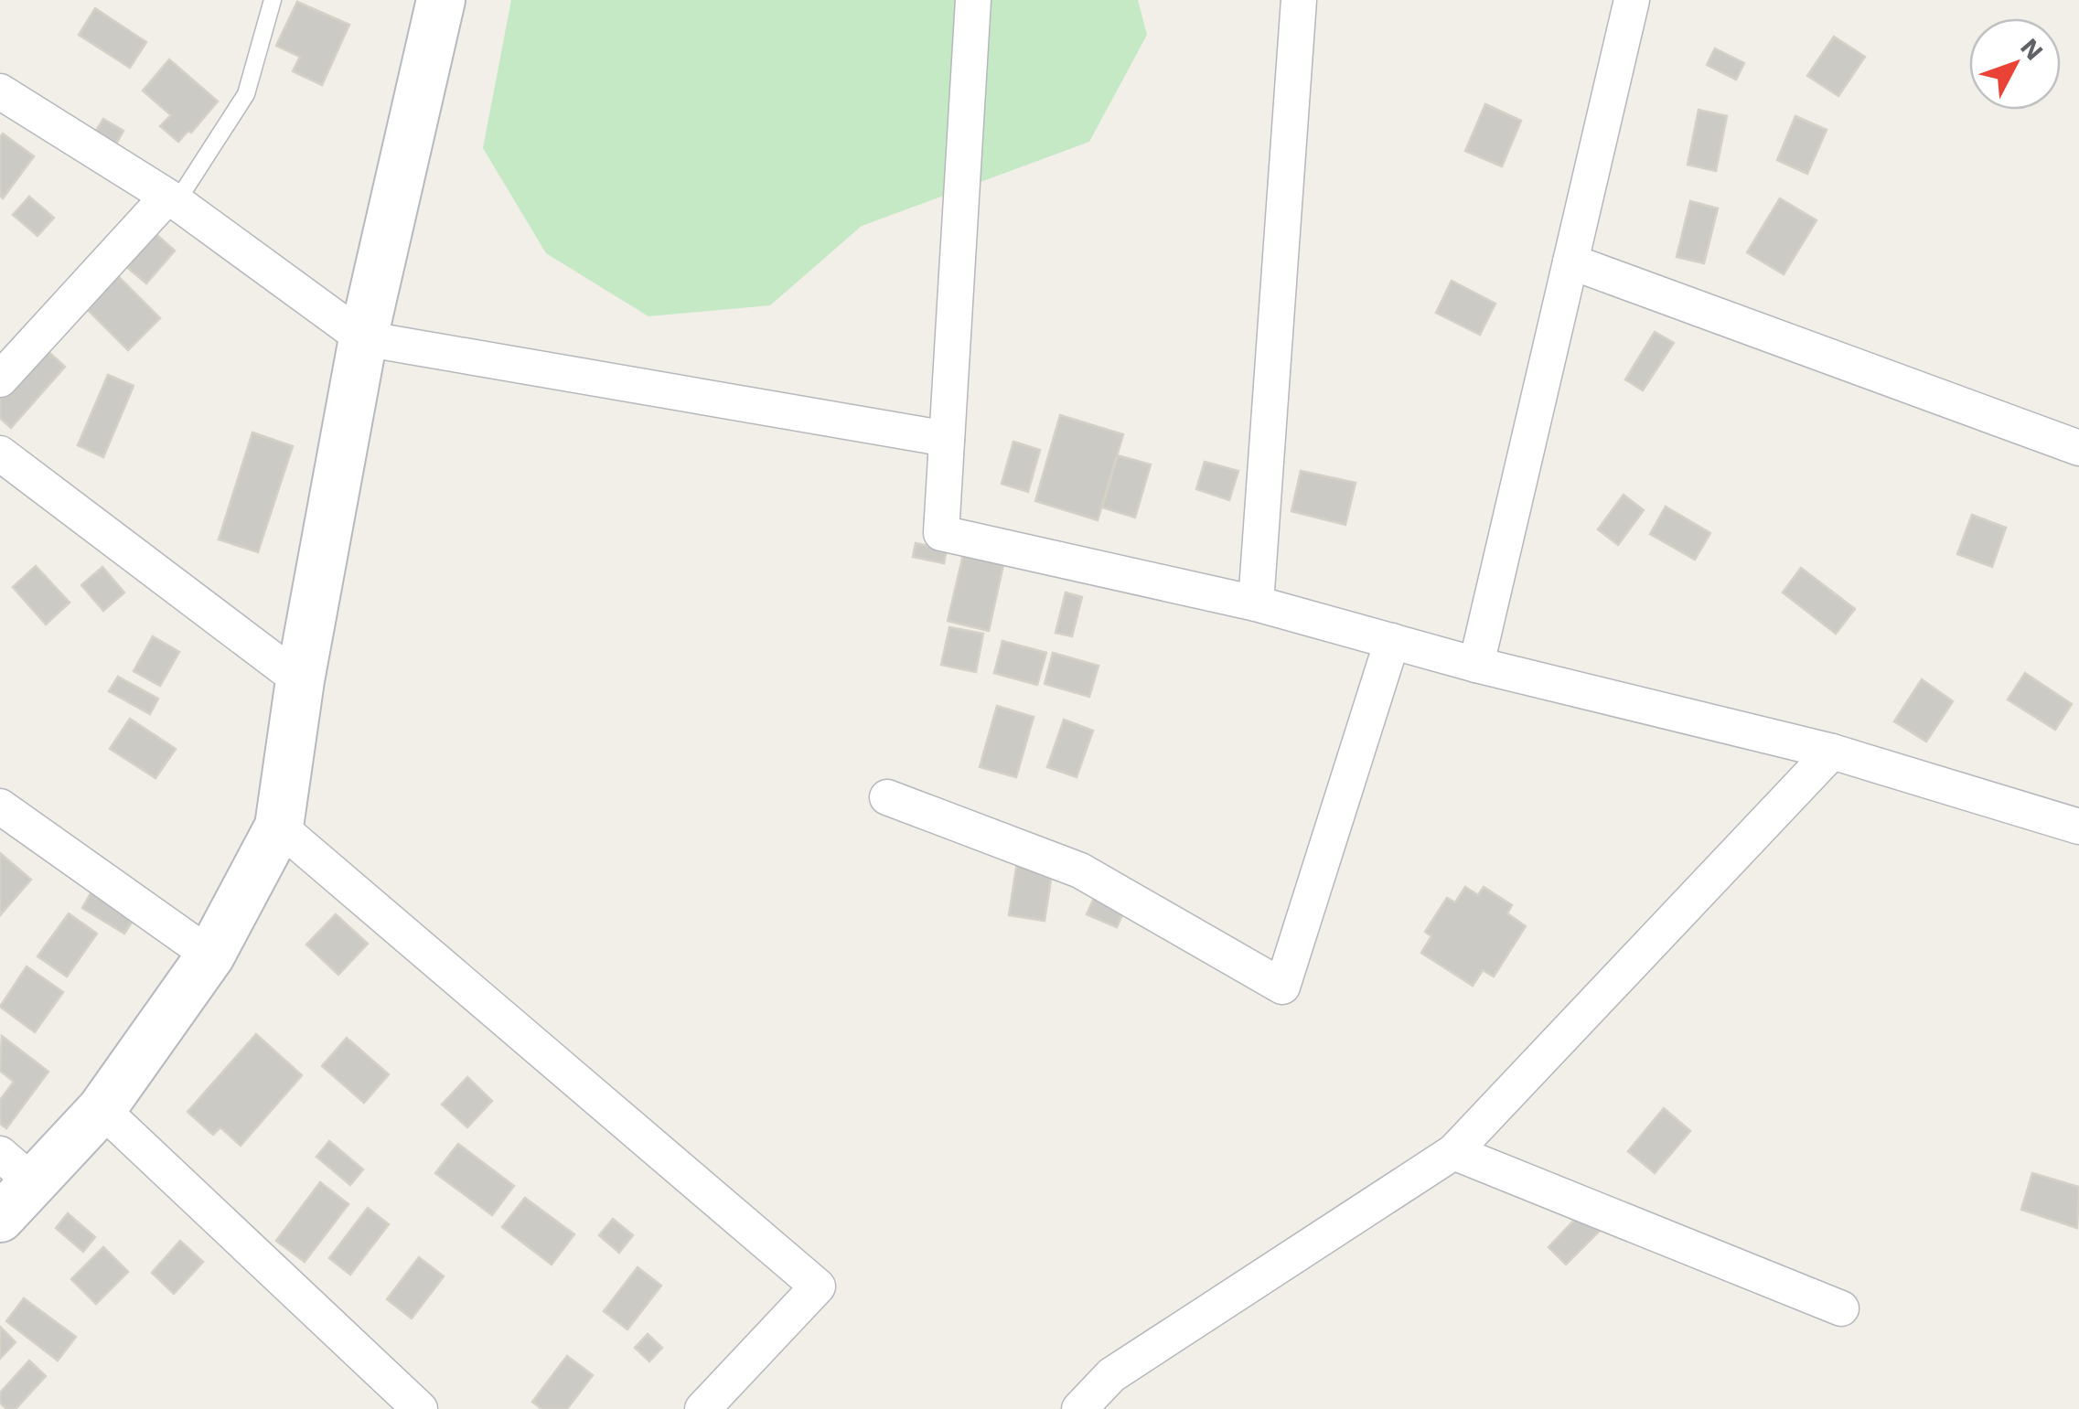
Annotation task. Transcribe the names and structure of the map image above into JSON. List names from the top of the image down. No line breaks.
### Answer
{"north":"top right"}
